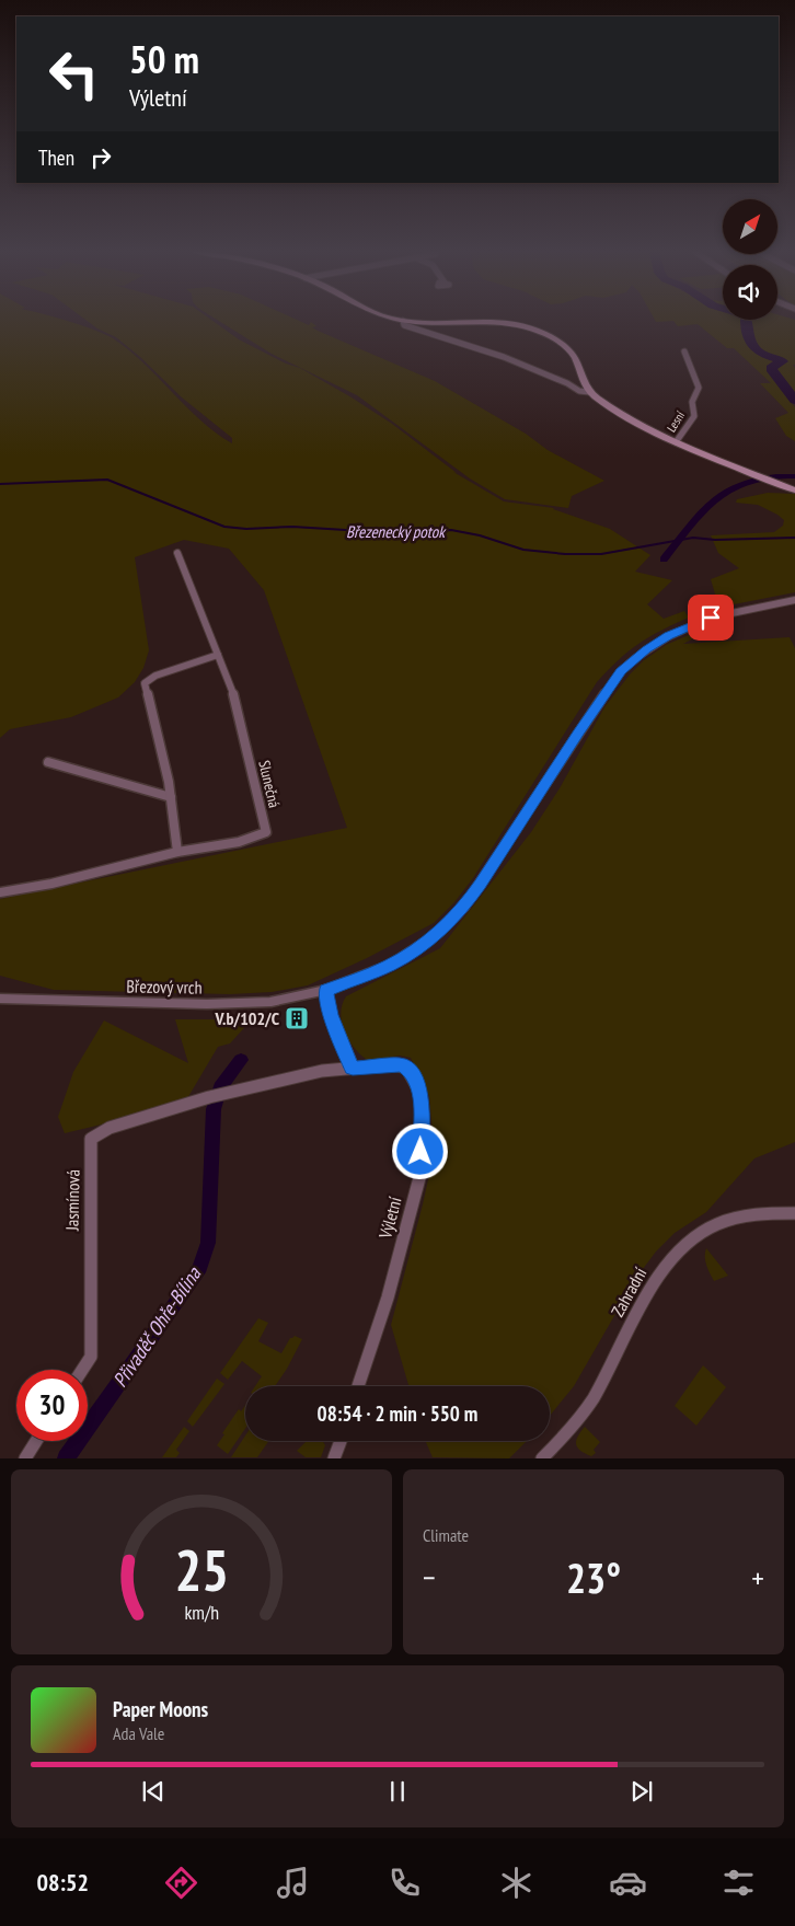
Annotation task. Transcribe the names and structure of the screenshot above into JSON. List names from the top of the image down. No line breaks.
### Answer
{"streets":{"street":["Lesní","Slunečná","Březový vrch","Jasmínová","Výletní","Zahradní"]},"crossings":[["Jasmínová","Výletní"]],"water":["Březenecký potok","Přivaděč Ohře-Bílina"],"places":{"building":["V.b/102/C"]},"north":"top right","page":{"turn":["50 m","Výletní"],"then":"Then","limit":"30","trip":"08:54 · 2 min · 550 m","tile":"Climate","heat":["−","23°","+"],"song":["Paper Moons","Ada Vale"],"tabs":"08:52","gauge":["25","km/h"]}}
